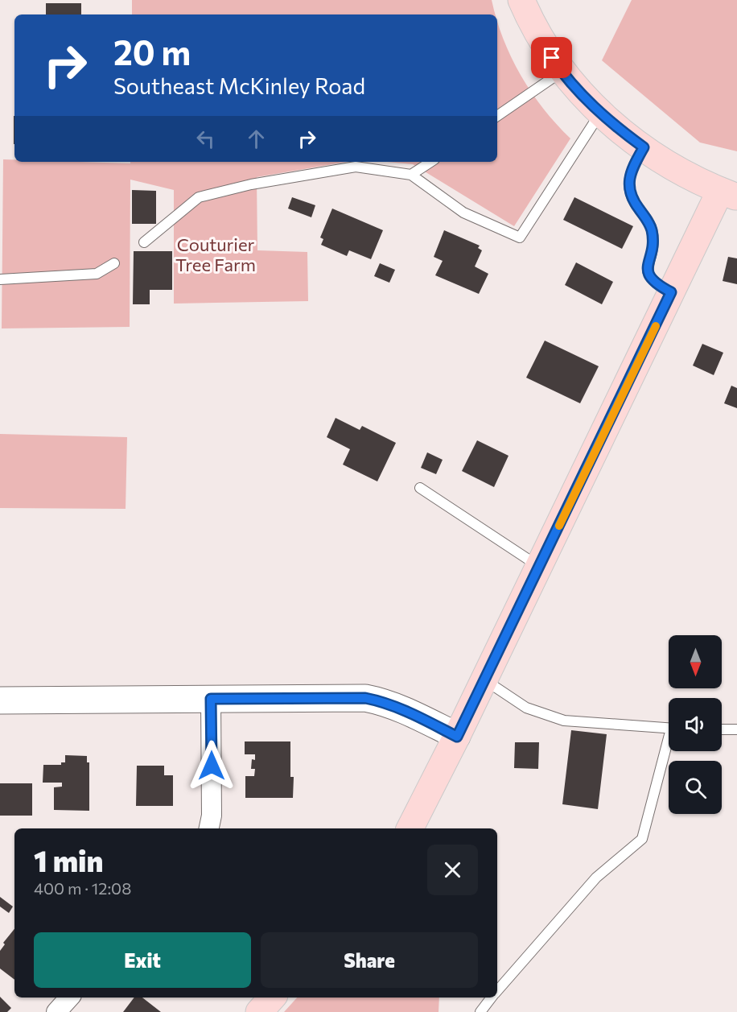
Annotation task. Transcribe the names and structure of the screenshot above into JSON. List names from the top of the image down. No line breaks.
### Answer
{"parks":["Couturier Tree Farm"],"north":"bottom","page":{"turn":["20 m","Southeast McKinley Road"],"heading":["1 min","400 m · 12:08"],"buttons":["Exit","Share"]}}
